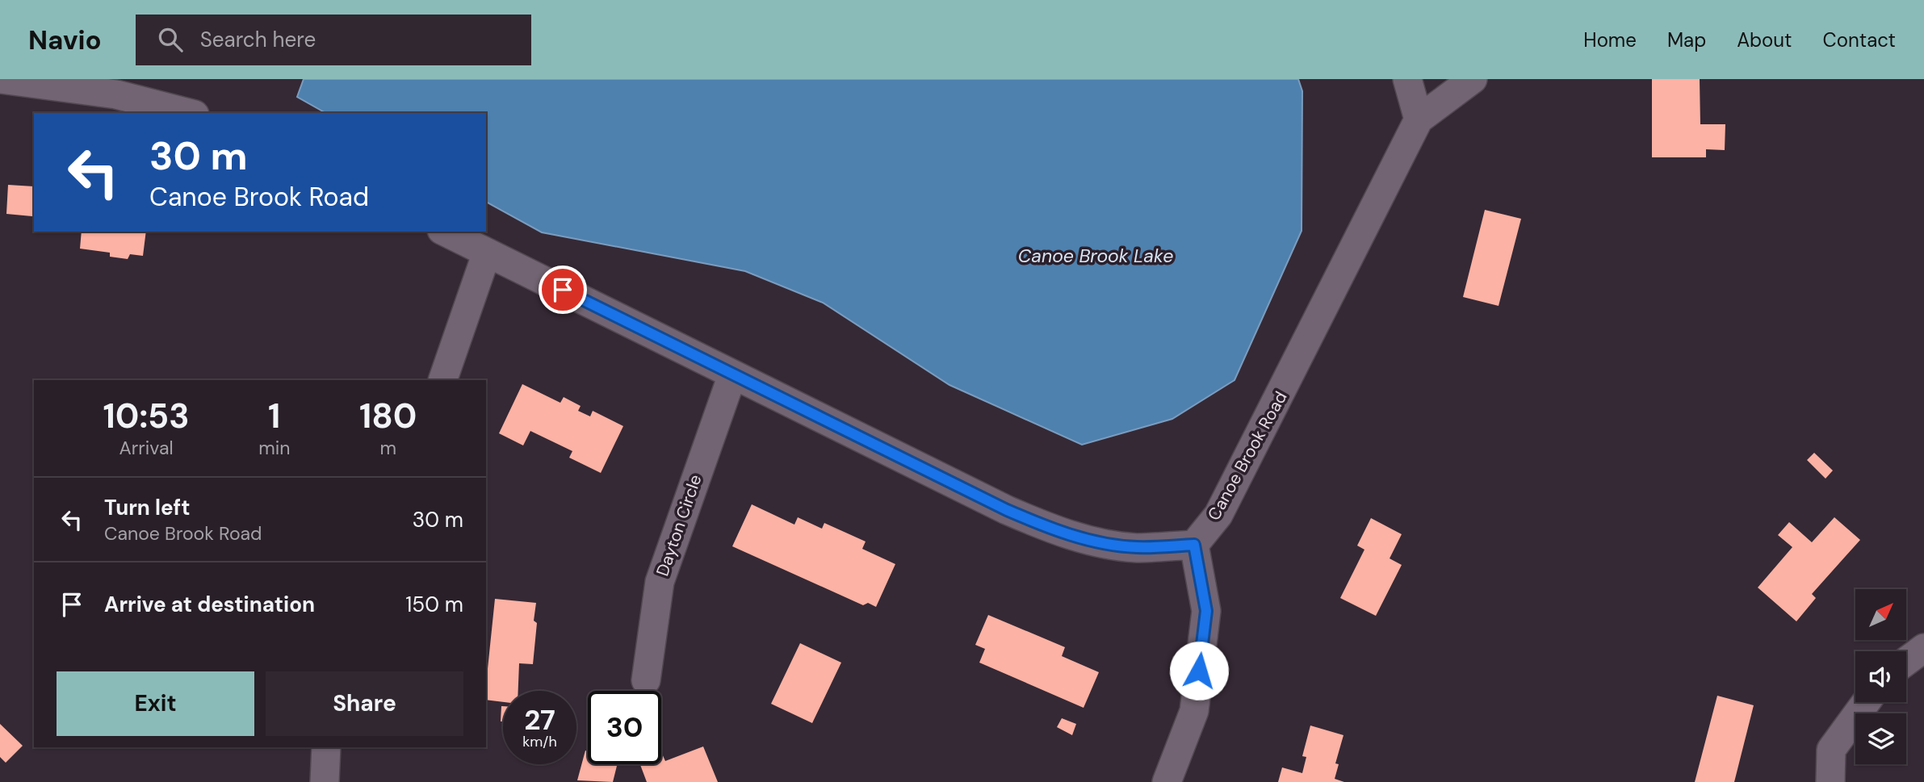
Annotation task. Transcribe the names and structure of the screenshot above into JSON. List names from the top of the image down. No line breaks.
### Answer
{"streets":{"street":["Canoe Brook Road","Dayton Circle"]},"water":["Canoe Brook Lake"],"north":"top right","page":{"header":"Navio","search":"Search here","nav":["Home","Map","About","Contact"],"turn":["30 m","Canoe Brook Road"],"eta":["10:53","Arrival","1","min","180","m"],"list":[{"name":"Turn left","note":"Canoe Brook Road","value":"30 m"},{"name":"Arrive at destination","value":"150 m"}],"buttons":["Exit","Share"],"speed":"27 km/h","limit":"30"}}
